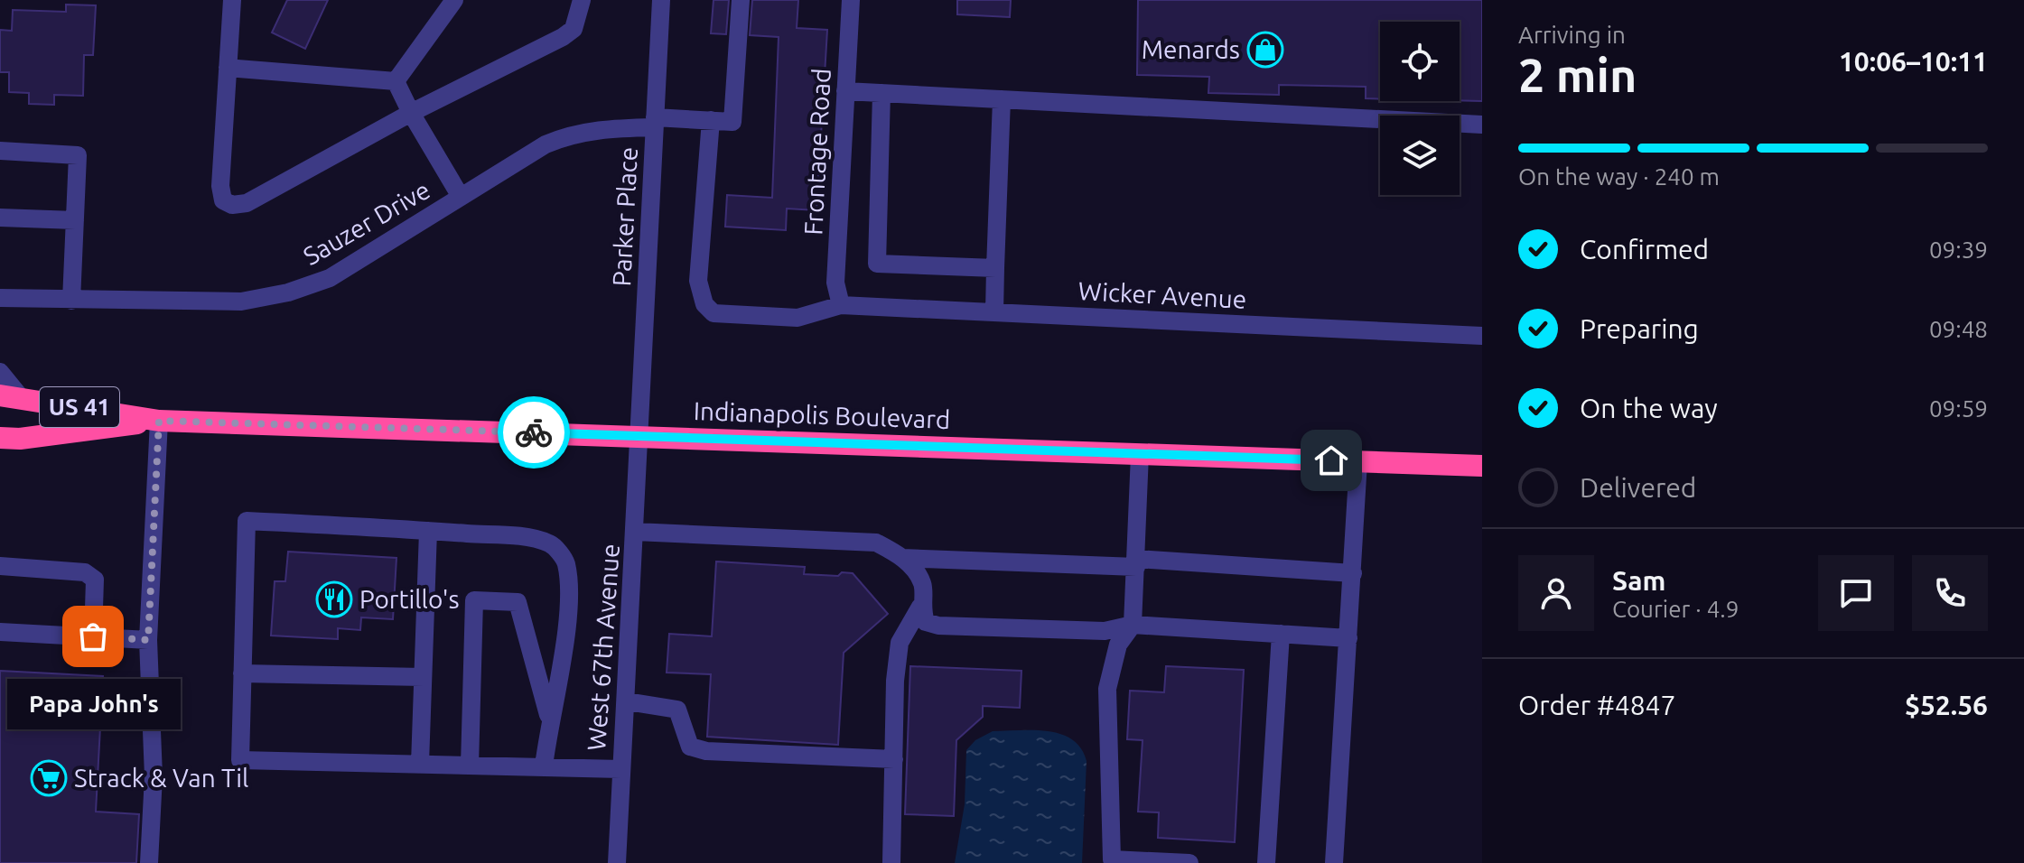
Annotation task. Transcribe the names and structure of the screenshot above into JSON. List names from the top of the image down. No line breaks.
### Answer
{"streets":{"highway":["US 41","Indianapolis Boulevard"],"street":["Frontage Road","Parker Place","Sauzer Drive","Wicker Avenue","West 67th Avenue"]},"crossings":[["Frontage Road","Wicker Avenue"],["Parker Place","Sauzer Drive"],["Parker Place","Indianapolis Boulevard"],["Parker Place","West 67th Avenue"],["Sauzer Drive","Wicker Avenue"],["Indianapolis Boulevard","West 67th Avenue"]],"places":{"shop":["Menards"],"restaurant":["Portillo's"],"other":["Papa John's"],"supermarket":["Strack & Van Til"]},"page":{"heading":["2 min","Arriving in","10:06–10:11"],"panel":["Sam","Courier · 4.9","Order #4847","$52.56"],"bar":"On the way · 240 m","list":[["Confirmed","09:39"],["Preparing","09:48"],["On the way","09:59"],"Delivered"],"bubble":"Papa John's"}}
